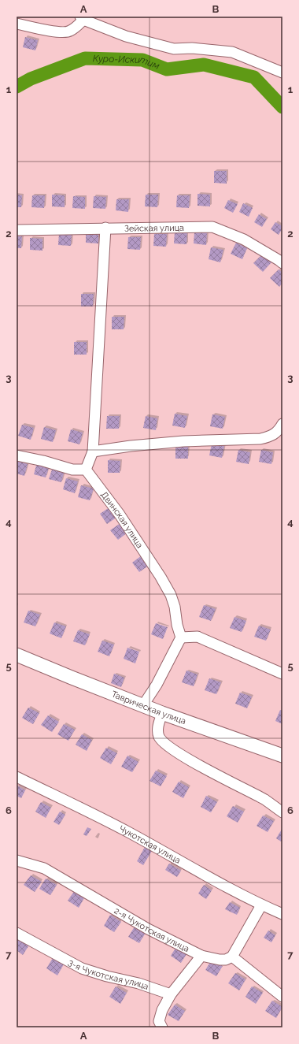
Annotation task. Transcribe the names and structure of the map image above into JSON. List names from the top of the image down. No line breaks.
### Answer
{"streets":{"main road":["Таврическая улица"],"street":["Зейская улица","Двинская улица","Чукотская улица","2-я Чукотская улица","3-я Чукотская улица"]},"water":["Куро-Искитим"],"grid":{"columns":["A","B"],"rows":["1","2","3","4","5","6","7"]}}
